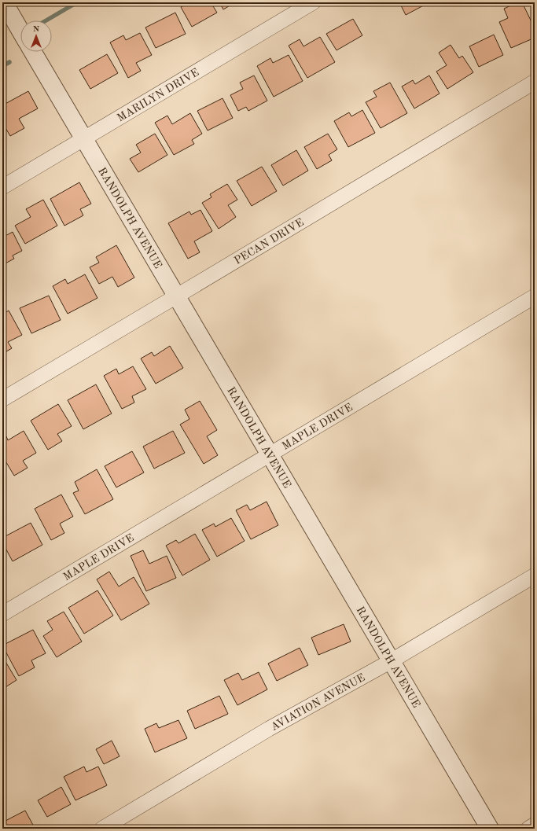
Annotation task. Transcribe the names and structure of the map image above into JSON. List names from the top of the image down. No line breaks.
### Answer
{"streets":{"street":["MARILYN DRIVE","RANDOLPH AVENUE","PECAN DRIVE","MAPLE DRIVE","AVIATION AVENUE"]},"crossings":[["MARILYN DRIVE","RANDOLPH AVENUE"],["RANDOLPH AVENUE","PECAN DRIVE"],["RANDOLPH AVENUE","MAPLE DRIVE"],["RANDOLPH AVENUE","AVIATION AVENUE"]],"north":"top"}
